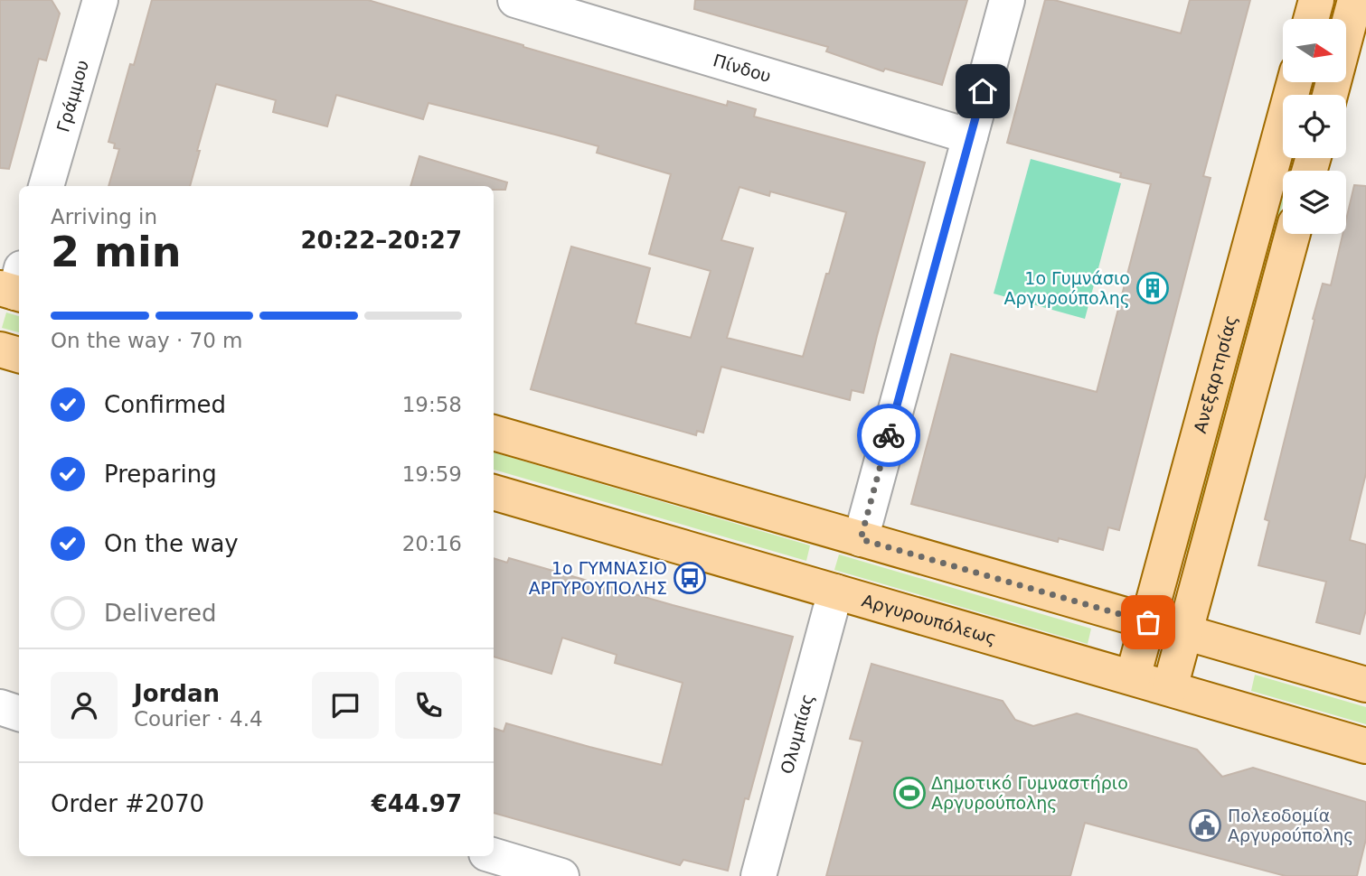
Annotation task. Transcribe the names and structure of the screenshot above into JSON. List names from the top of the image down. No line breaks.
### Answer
{"streets":{"main road":["Ανεξαρτησίας","Αργυρουπόλεως"],"street":["Πίνδου","Γράμμου","Ολυμπίας"]},"crossings":[["Ανεξαρτησίας","Αργυρουπόλεως"],["Αργυρουπόλεως","Ολυμπίας"]],"places":{"building":["1ο Γυμνάσιο Αργυρούπολης"],"bus stop":["1ο ΓΥΜΝΑΣΙΟ ΑΡΓΥΡΟΥΠΟΛΗΣ"],"sports":["Δημοτικό Γυμναστήριο Αργυρούπολης"],"public building":["Πολεοδομία Αργυρούπολης"]},"north":"right","page":{"heading":["2 min","Arriving in","20:22–20:27"],"panel":["Jordan","Courier · 4.4","Order #2070","€44.97"],"bar":"On the way · 70 m","list":[["Confirmed","19:58"],["Preparing","19:59"],["On the way","20:16"],"Delivered"]}}
